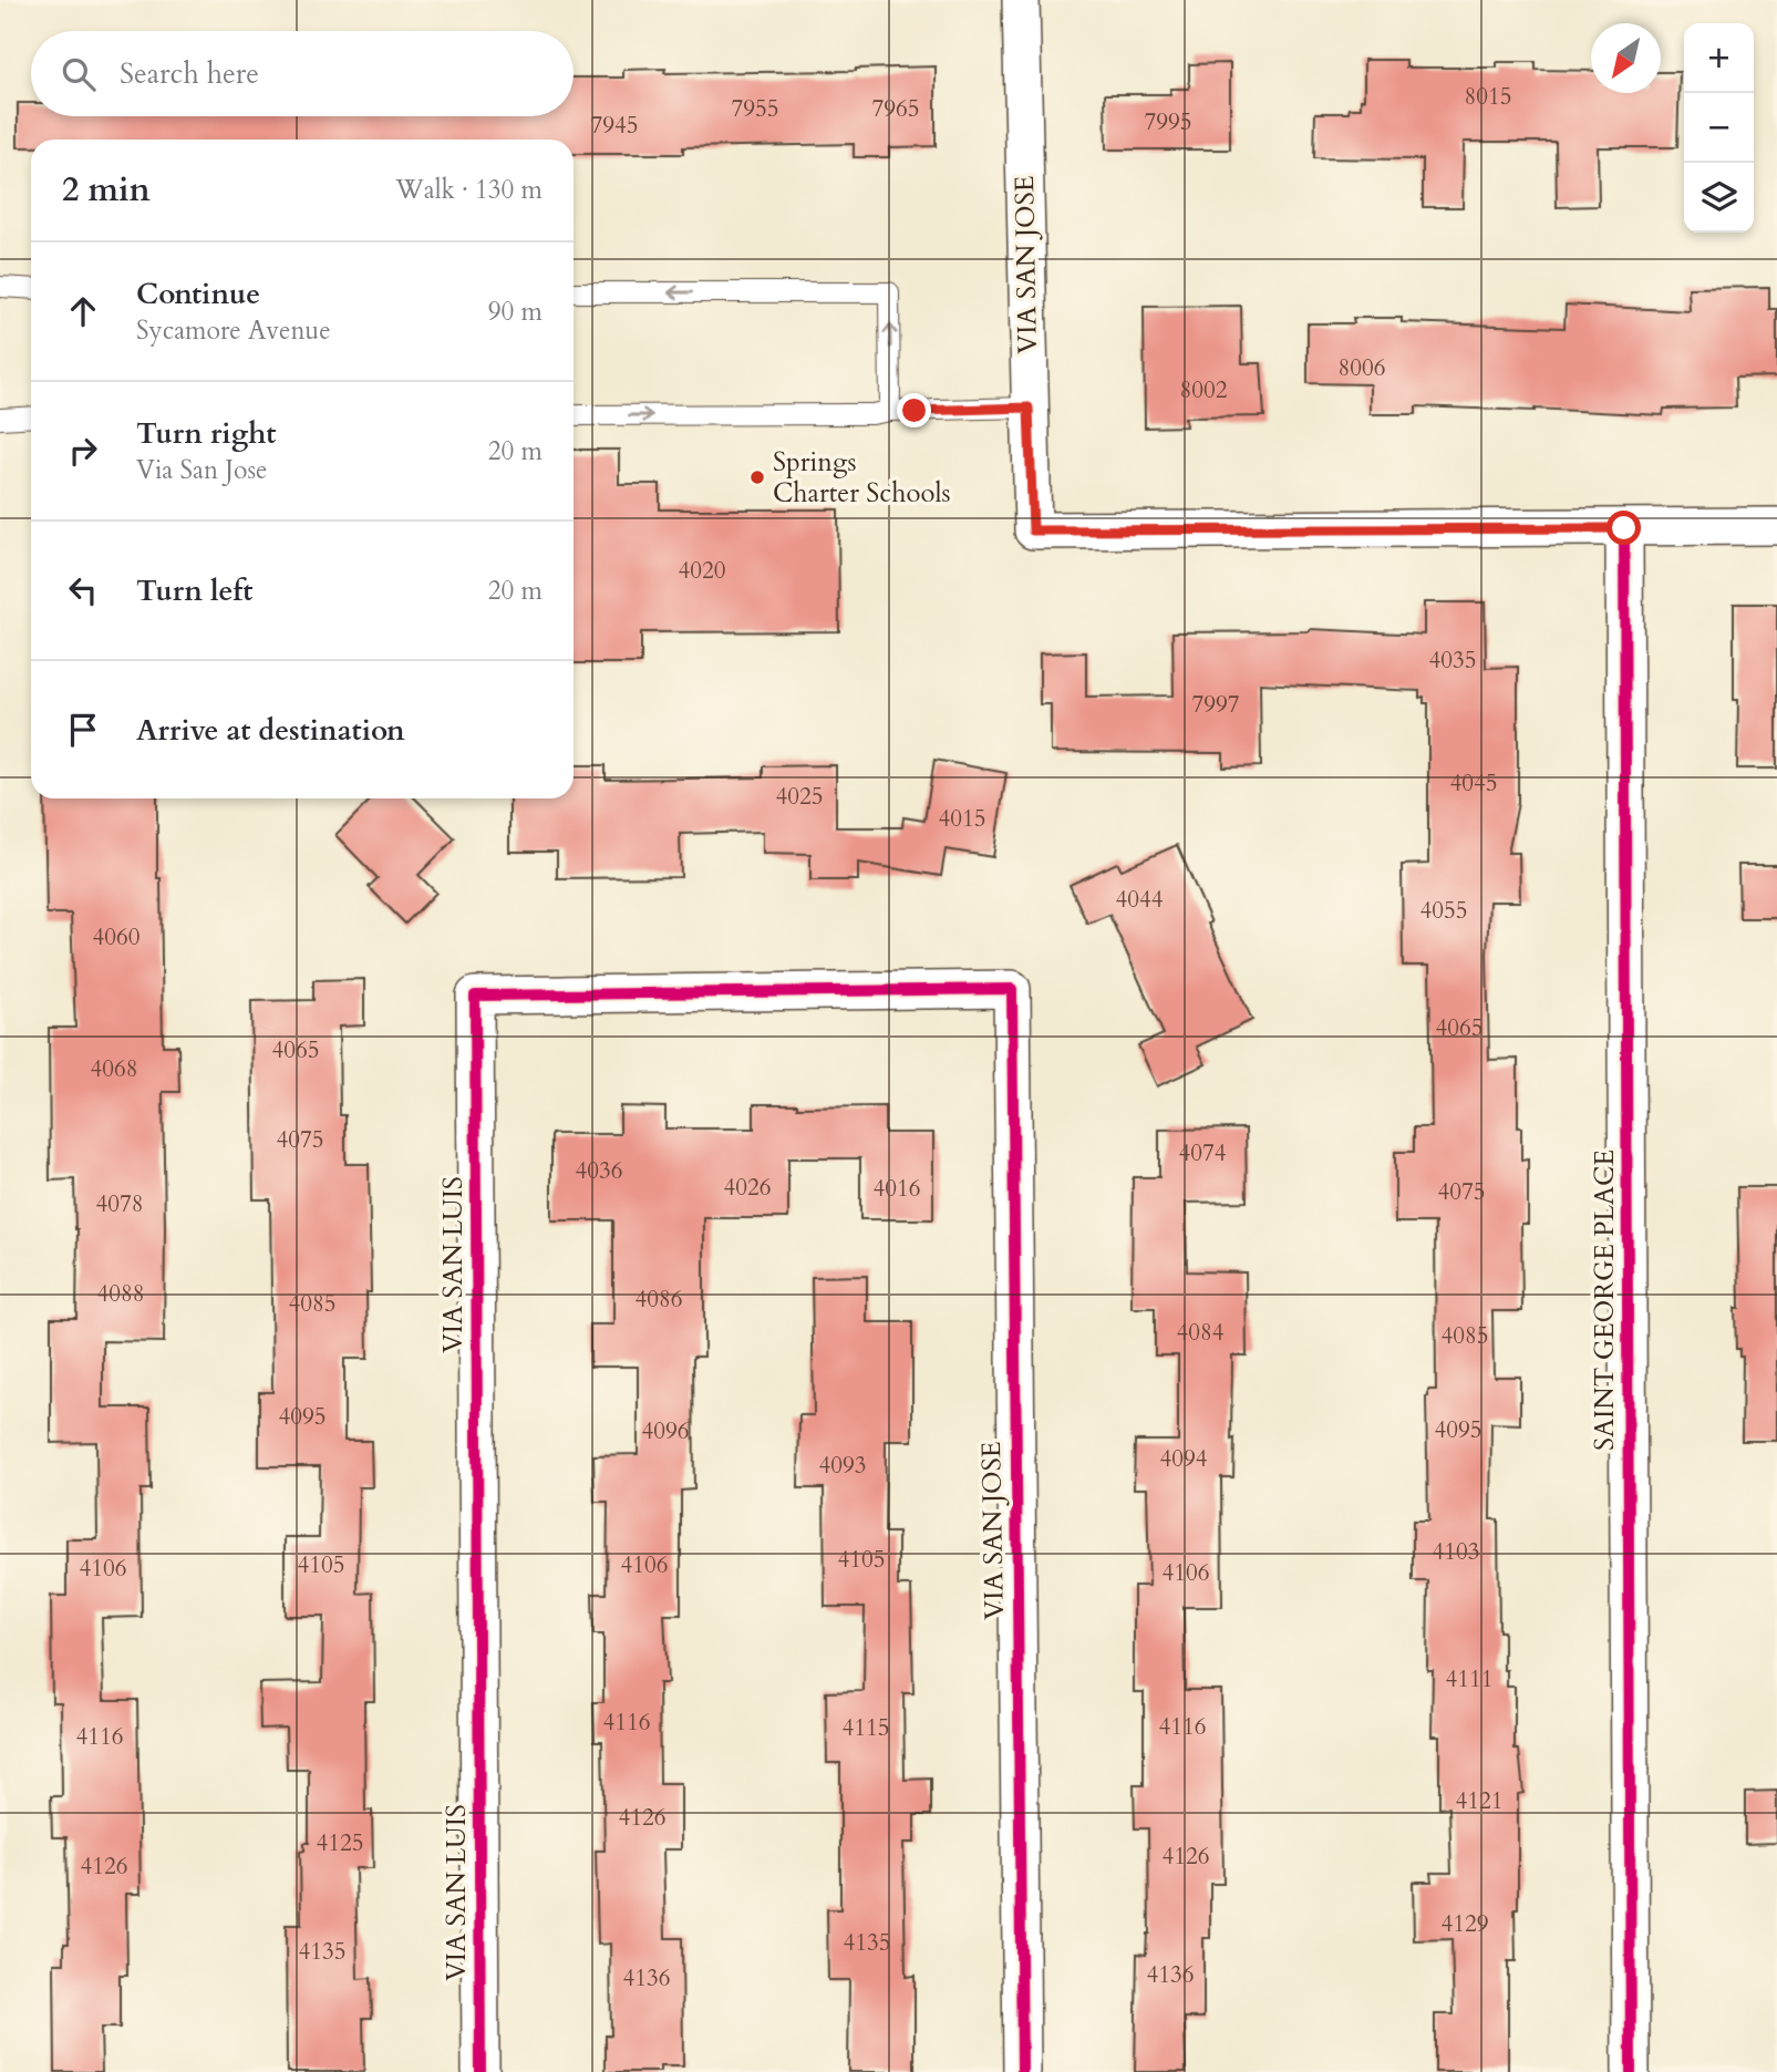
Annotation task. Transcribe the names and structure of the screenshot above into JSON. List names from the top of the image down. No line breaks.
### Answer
{"streets":{"street":["VIA SAN JOSE","VIA SAN LUIS","SAINT GEORGE PLACE"]},"crossings":[["VIA SAN JOSE","VIA SAN LUIS"],["VIA SAN JOSE","SAINT GEORGE PLACE"]],"places":["Springs Charter Schools"],"house_numbers":["8015","7955","7965","7995","7945","8006","8002","4020","4035","7997","4045","4025","4015","4044","4055","4060","4065","4065","4068","4075","4074","4036","4026","4016","4075","4078","4088","4086","4085","4084","4085","4095","4095","4096","4094","4093","4103","4105","4105","4106","4106","4106","4111","4116","4116","4115","4116","4121","4126","4125","4126","4126","4129","4135","4135","4136","4136"],"north":"bottom left","page":{"map_buttons":["+","−"],"search":"Search here","heading":["2 min","Walk · 130 m"],"list":[["Continue","Sycamore Avenue","90 m"],["Turn right","Via San Jose","20 m"],["Turn left","20 m"],"Arrive at destination"]}}
